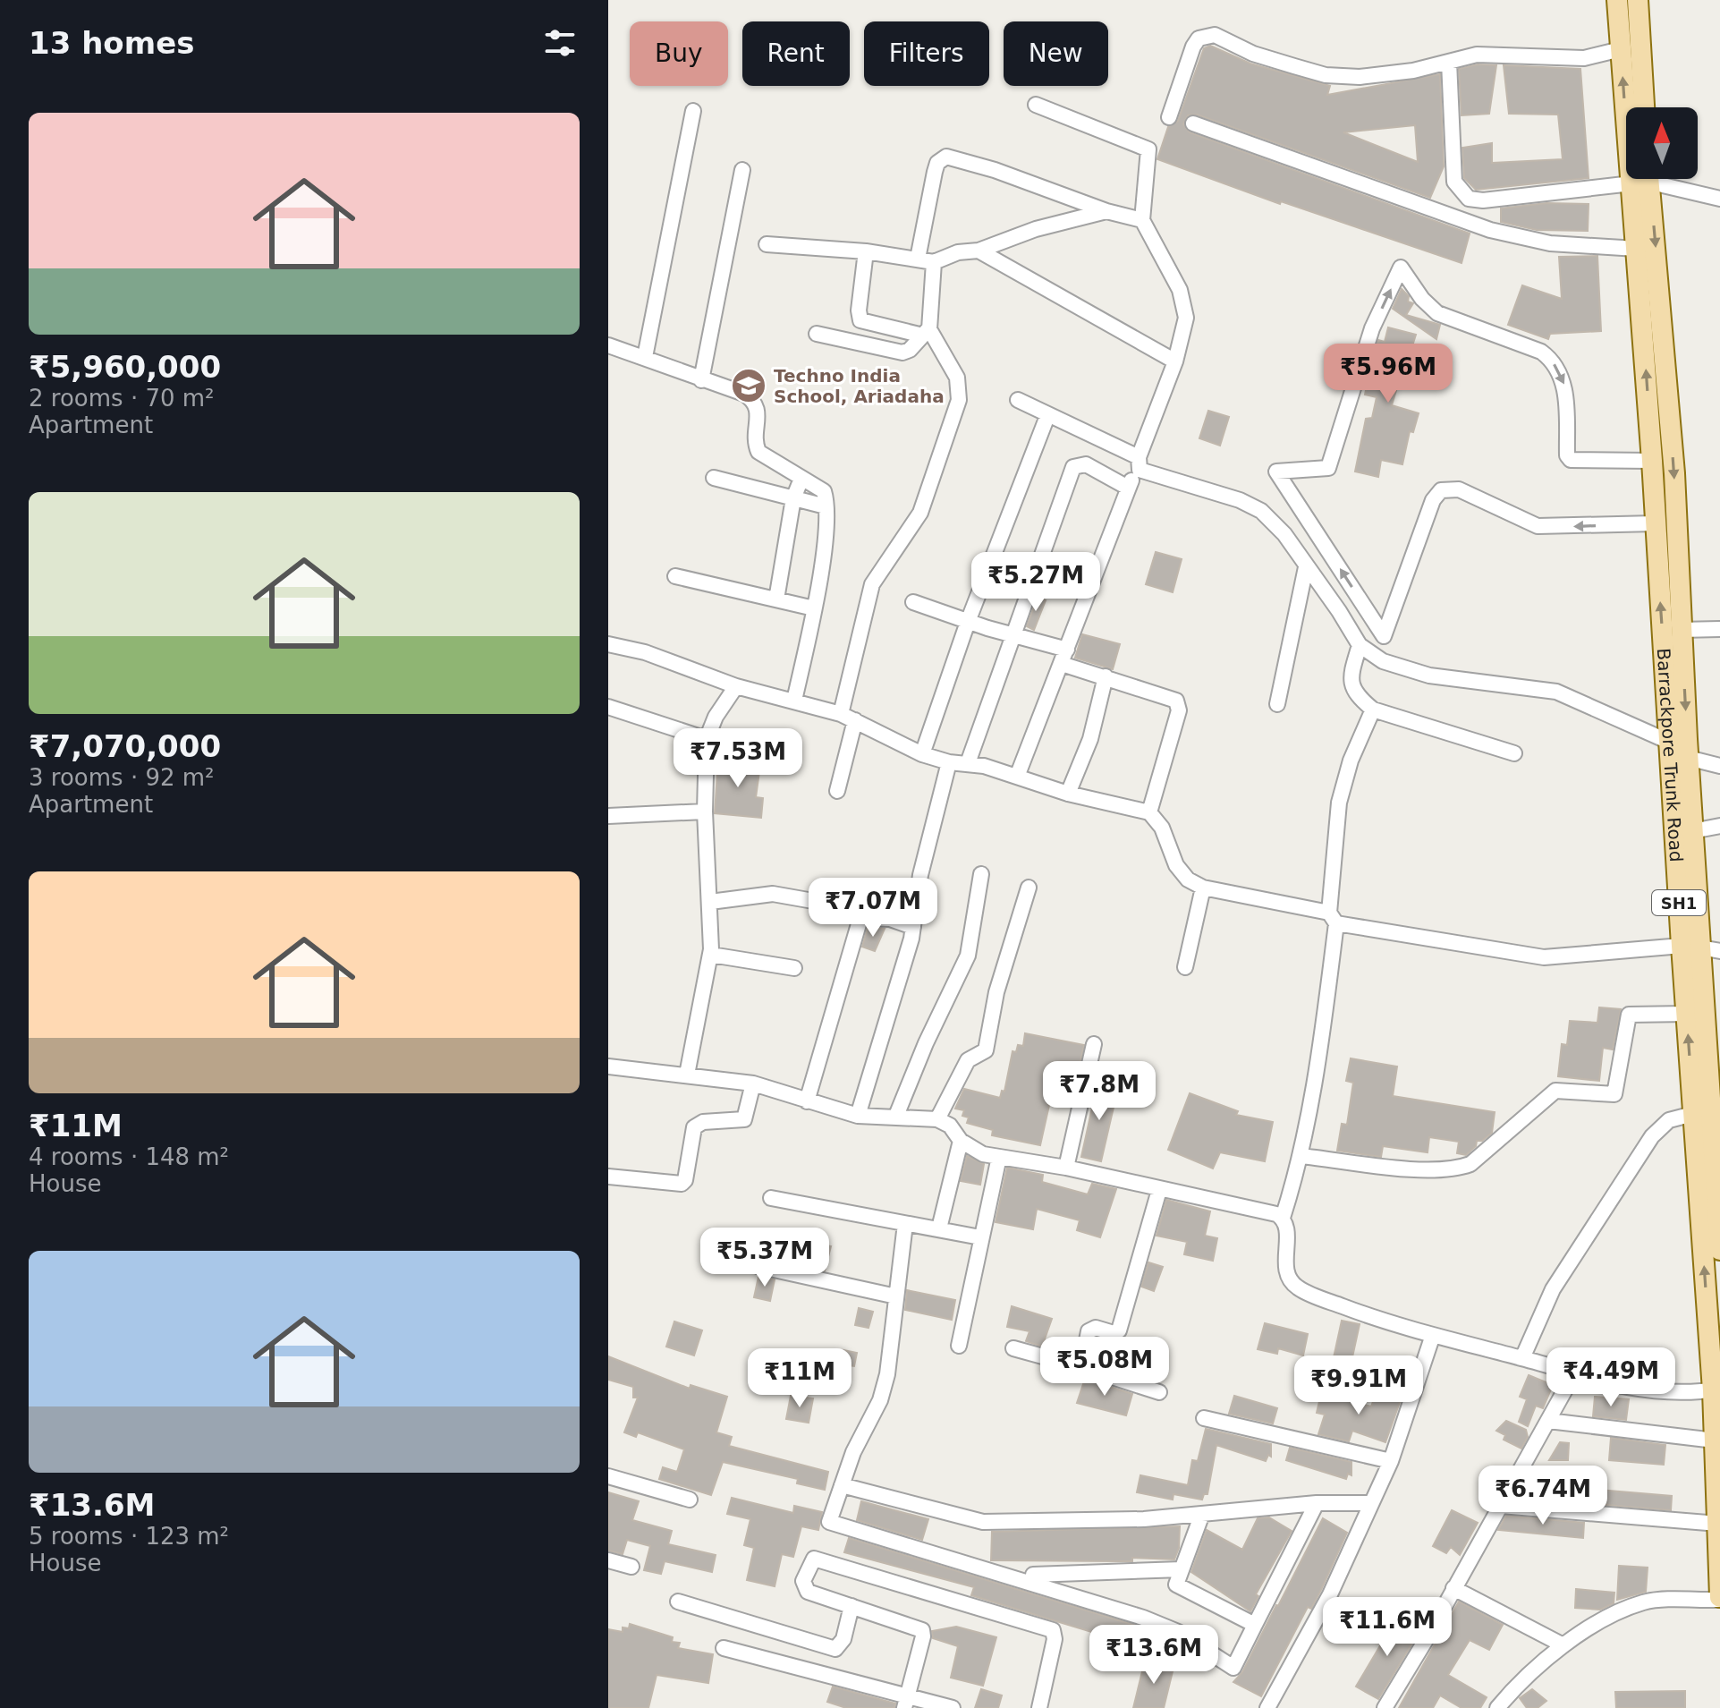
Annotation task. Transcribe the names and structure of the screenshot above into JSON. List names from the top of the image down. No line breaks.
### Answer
{"streets":{"main road":["Barrackpore Trunk Road","SH1"]},"places":{"school or university":["Techno India School, Ariadaha"]},"north":"top","page":{"heading":"13 homes","chip":["Buy","Rent","Filters","New"],"list":[{"name":"₹5,960,000","note":"2 rooms · 70 m² · Apartment"},{"name":"₹7,070,000","note":"3 rooms · 92 m² · Apartment"},{"name":"₹11M","note":"4 rooms · 148 m² · House"},{"name":"₹13.6M","note":"5 rooms · 123 m² · House"}],"price":["₹5.96M","₹5.27M","₹7.53M","₹7.07M","₹7.8M","₹5.37M","₹5.08M","₹4.49M","₹11M","₹9.91M","₹6.74M","₹11.6M","₹13.6M"]}}
